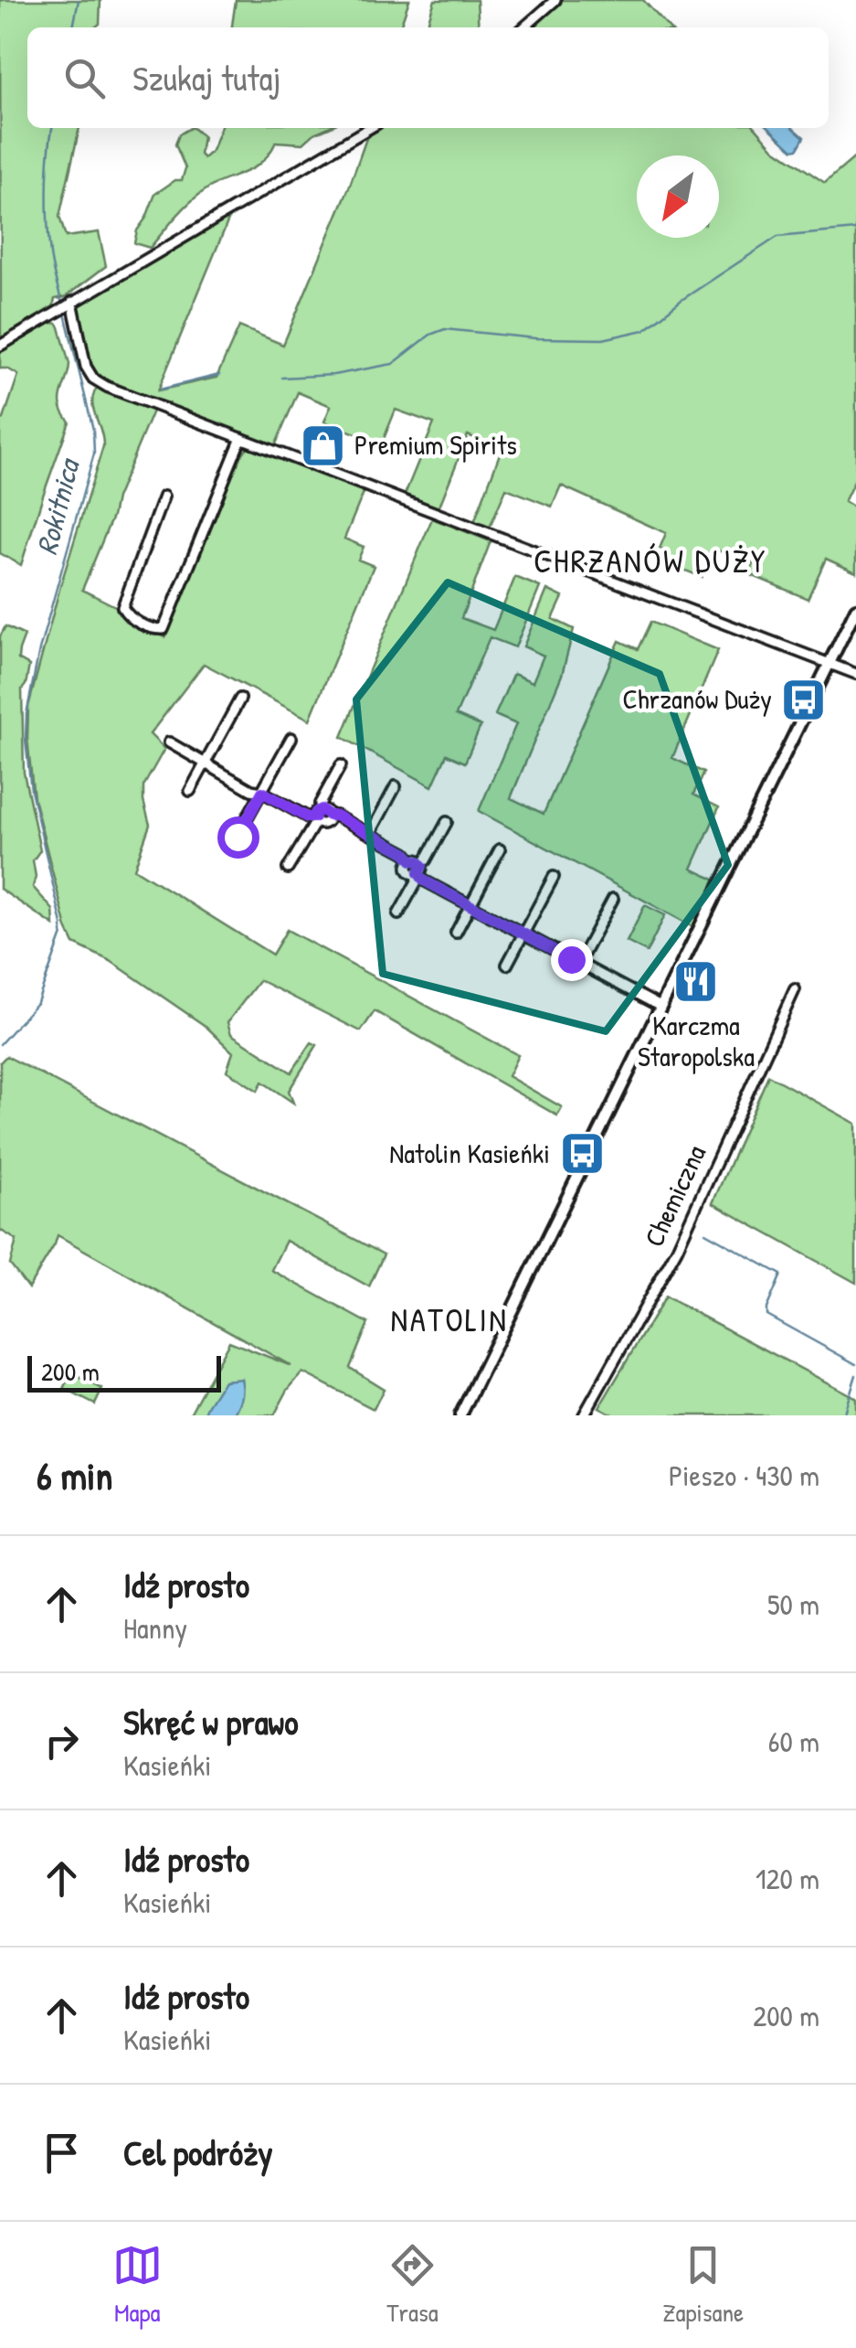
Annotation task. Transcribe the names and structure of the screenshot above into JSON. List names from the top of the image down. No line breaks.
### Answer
{"streets":{"street":["Chemiczna"]},"districts":["CHRZANÓW DUŻY","NATOLIN"],"water":["Rokitnica"],"places":{"shop":["Premium Spirits"],"bus stop":["Chrzanów Duży","Natolin Kasieńki"],"restaurant":["Karczma Staropolska"]},"scale_bar":"200 m","north":"bottom left","page":{"search":"Szukaj tutaj","scale":"200 m","heading":["6 min","Pieszo · 430 m"],"list":[["Idź prosto","Hanny","50 m"],["Skręć w prawo","Kasieńki","60 m"],["Idź prosto","Kasieńki","120 m"],["Idź prosto","Kasieńki","200 m"],"Cel podróży"],"nav":["Mapa","Trasa","Zapisane"]}}
